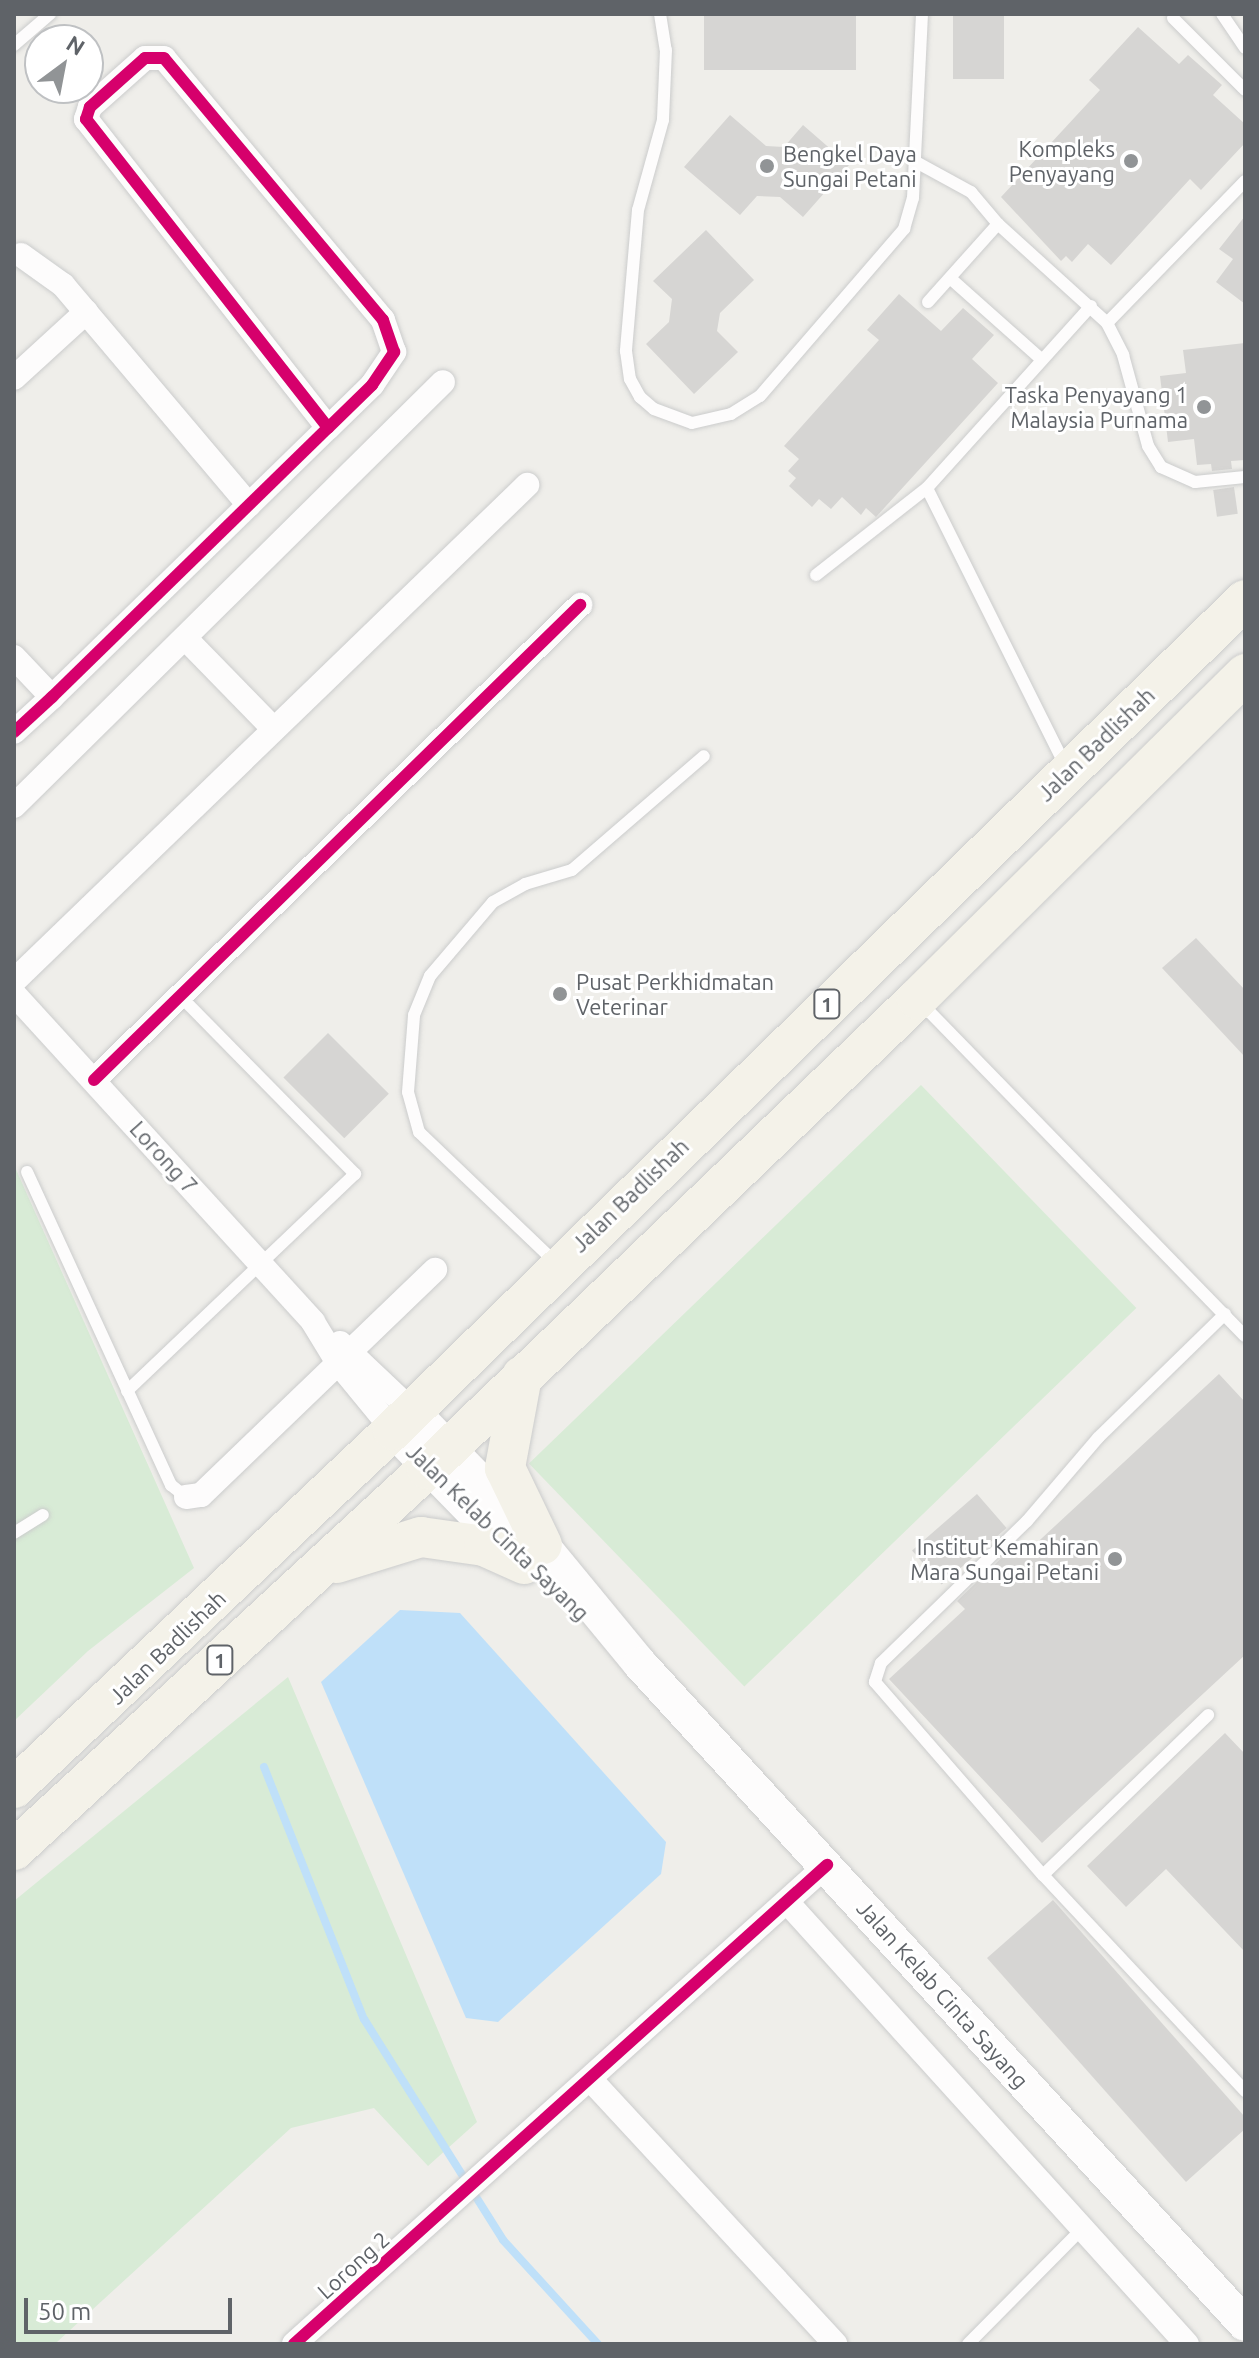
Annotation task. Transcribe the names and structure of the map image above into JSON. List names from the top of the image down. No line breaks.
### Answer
{"streets":{"main road":["Jalan Badlishah","1","Jalan Kelab Cinta Sayang"],"street":["Lorong 7","Lorong 2"]},"crossings":[["Jalan Badlishah","Lorong 7"],["Jalan Badlishah","Jalan Kelab Cinta Sayang"],["Lorong 7","Jalan Kelab Cinta Sayang"],["Jalan Kelab Cinta Sayang","Lorong 2"]],"places":["Kompleks Penyayang","Bengkel Daya Sungai Petani","Taska Penyayang 1 Malaysia Purnama","Pusat Perkhidmatan Veterinar","Institut Kemahiran Mara Sungai Petani"],"scale_bar":"50 m","north":"top right"}
